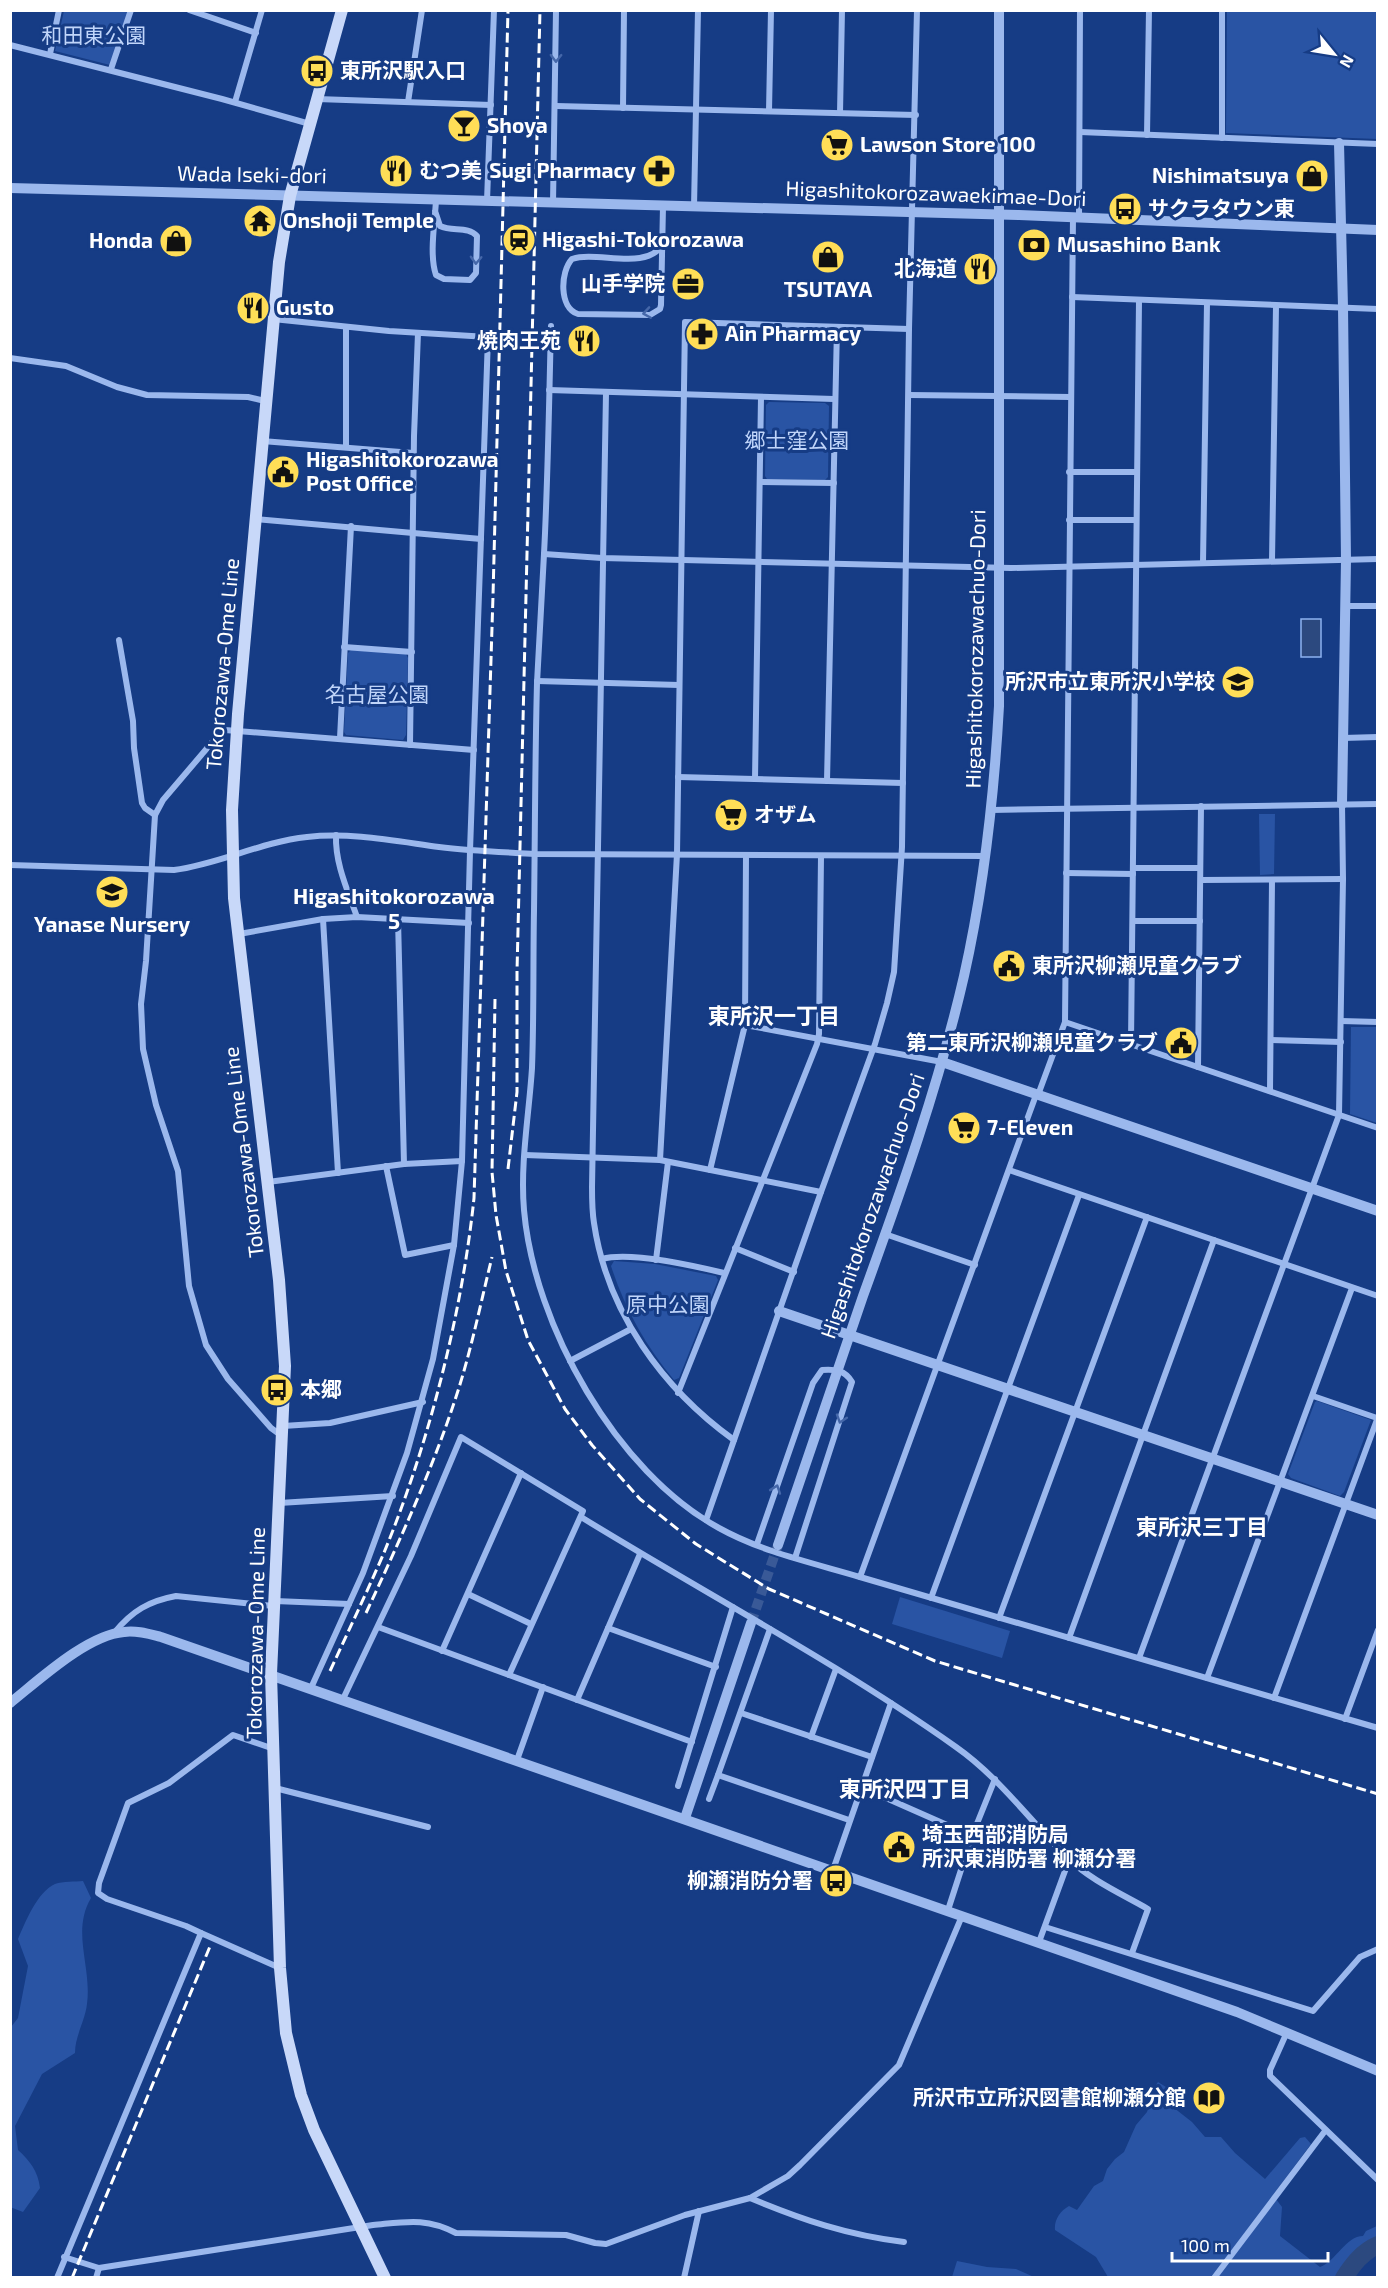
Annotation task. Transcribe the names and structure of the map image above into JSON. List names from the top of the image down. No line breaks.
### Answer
{"streets":{"main road":["Tokorozawa-Ome Line"],"street":["Wada Iseki-dori","Higashitokorozawaekimae-Dori","Higashitokorozawachuo-Dori"]},"crossings":[["Wada Iseki-dori","Higashitokorozawaekimae-Dori"],["Wada Iseki-dori","Tokorozawa-Ome Line"],["Higashitokorozawaekimae-Dori","Higashitokorozawachuo-Dori"]],"districts":["Higashitokorozawa 5","東所沢一丁目","東所沢三丁目","東所沢四丁目"],"parks":["和田東公園","郷士窪公園","名古屋公園","原中公園"],"places":{"bus stop":["東所沢駅入口","サクラタウン東","本郷","柳瀬消防分署"],"bar":["Shoya"],"supermarket":["Lawson Store 100","オザム","7-Eleven"],"restaurant":["むつ美","北海道","Gusto","焼肉王苑"],"pharmacy":["Sugi Pharmacy","Ain Pharmacy"],"shop":["Nishimatsuya","Honda","TSUTAYA"],"temple":["Onshoji Temple"],"station":["Higashi-Tokorozawa"],"bank":["Musashino Bank"],"office":["山手学院"],"public building":["Higashitokorozawa Post Office","東所沢柳瀬児童クラブ","第二東所沢柳瀬児童クラブ","埼玉西部消防局 所沢東消防署 柳瀬分署"],"school or university":["所沢市立東所沢小学校","Yanase Nursery"],"library":["所沢市立所沢図書館柳瀬分館"]},"scale_bar":"100 m","north":"bottom right"}
